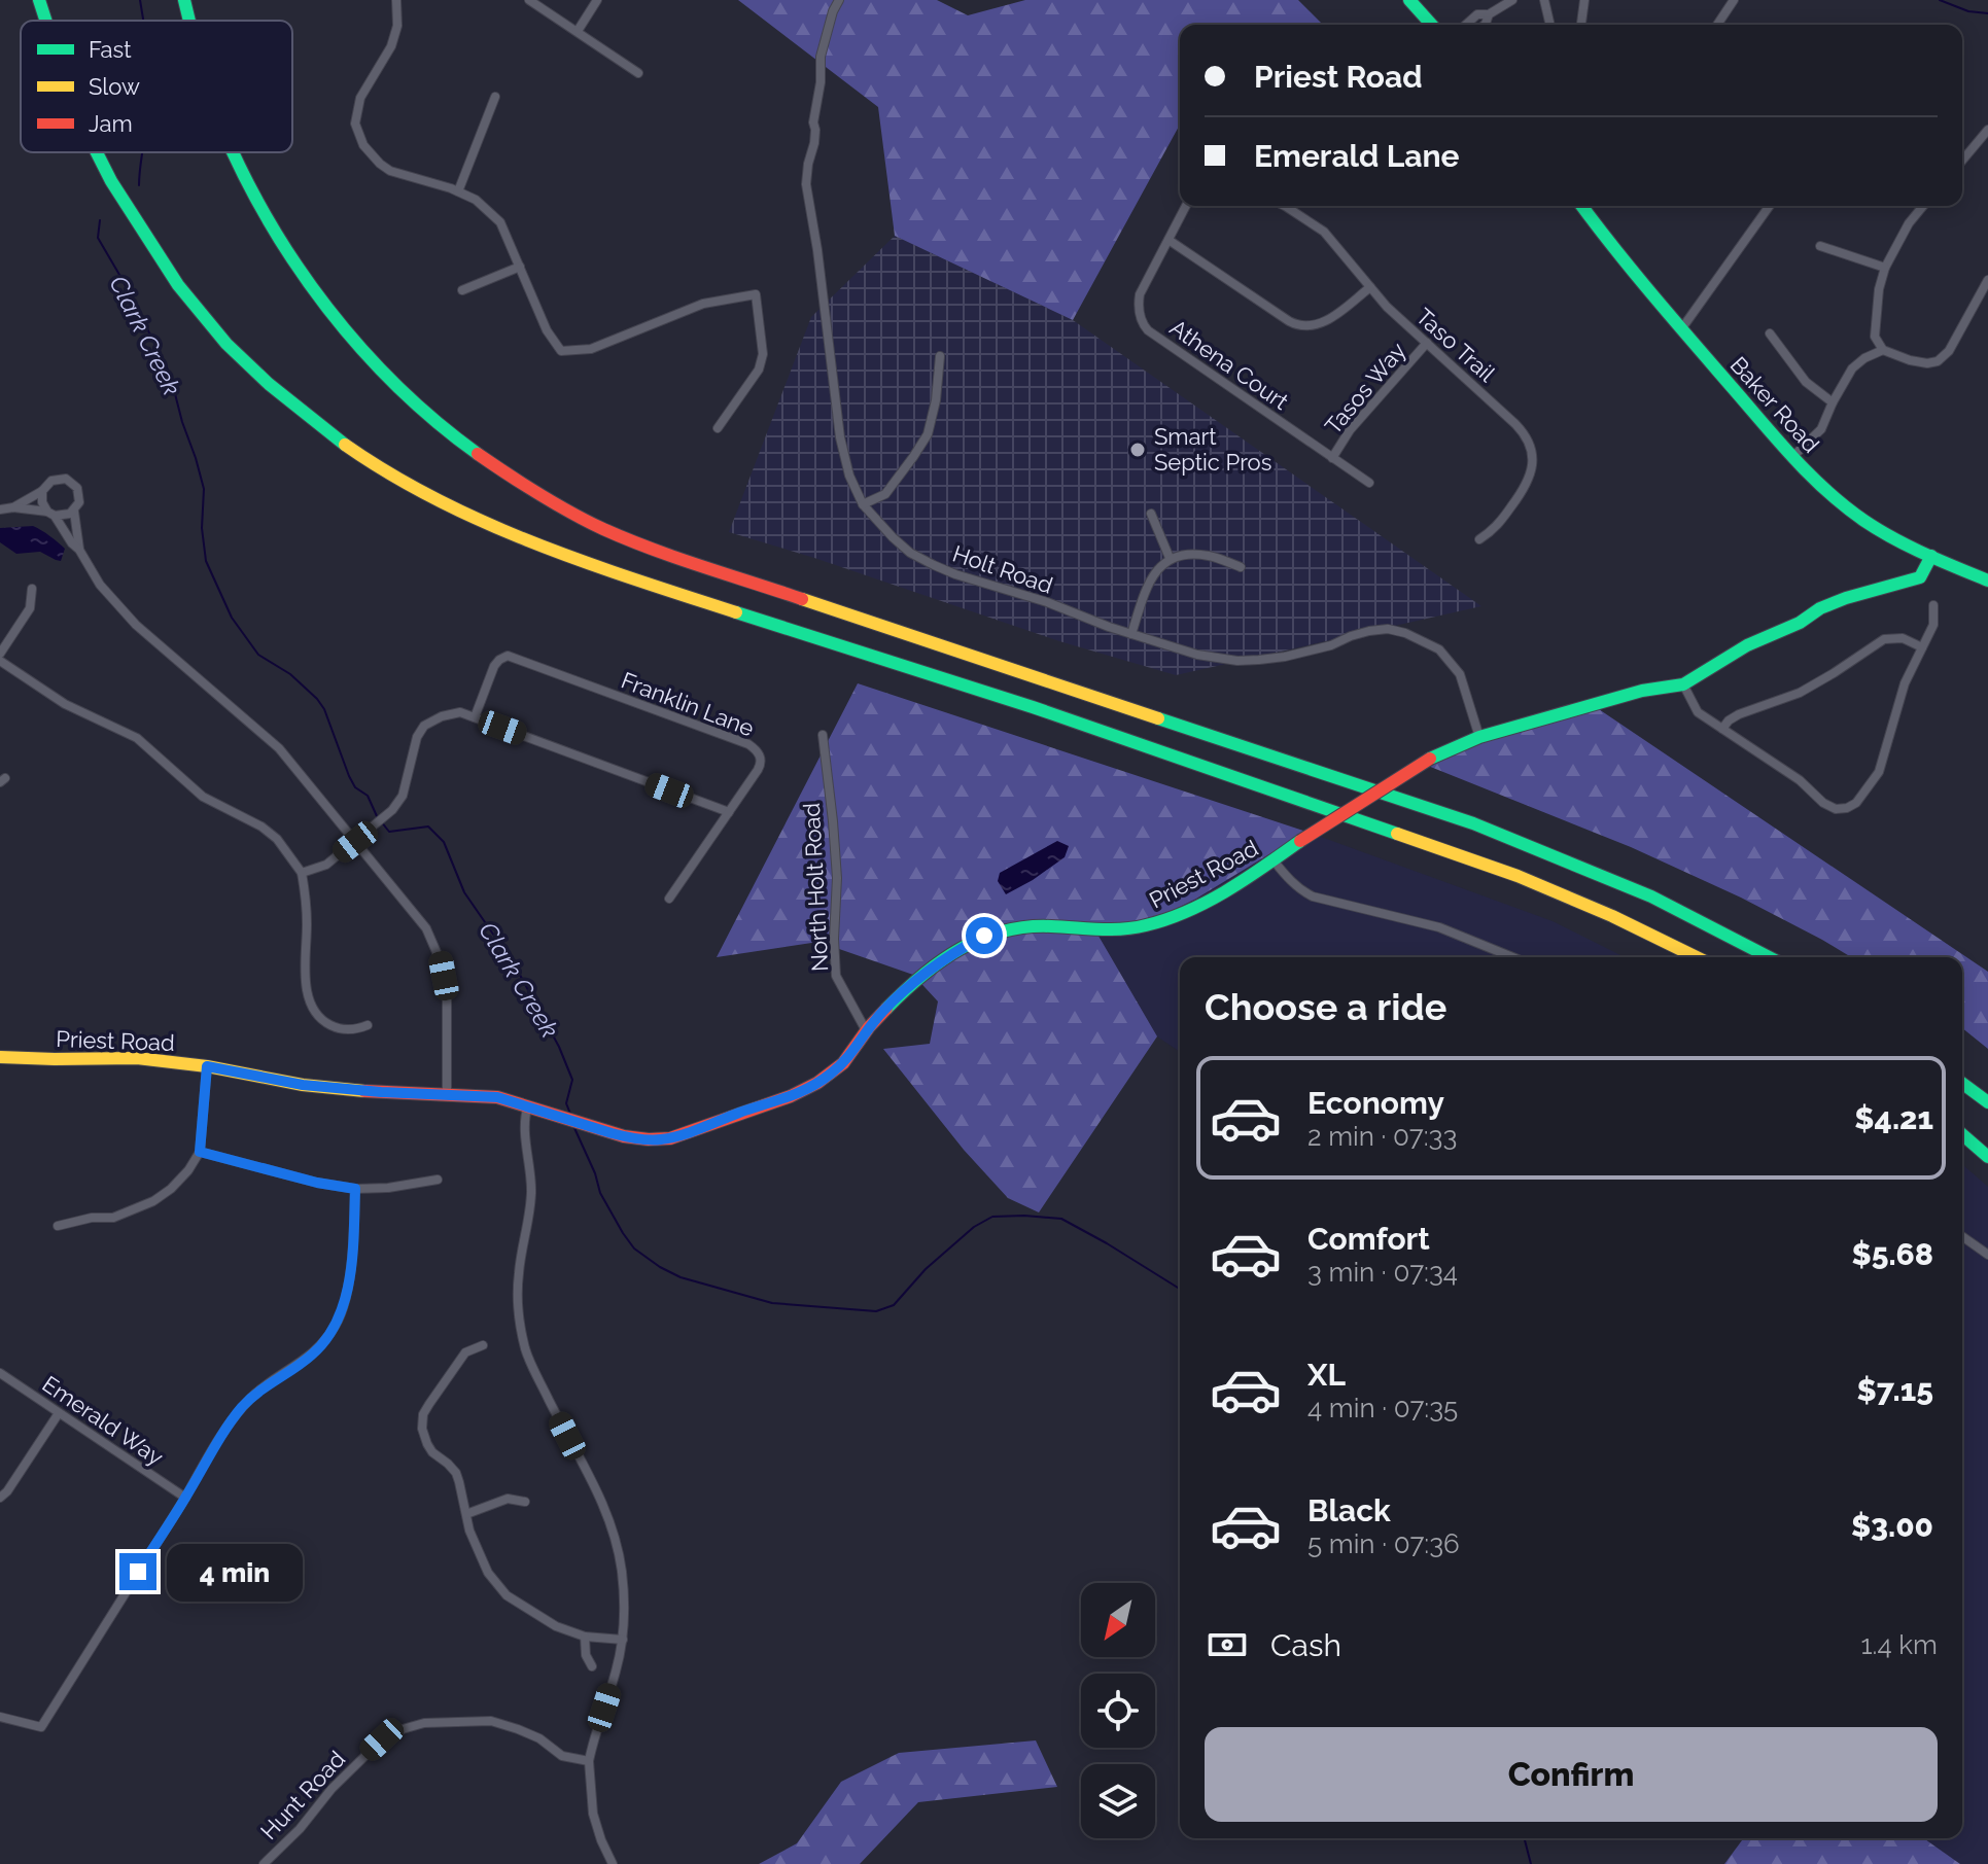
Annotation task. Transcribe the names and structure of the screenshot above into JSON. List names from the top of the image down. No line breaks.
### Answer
{"streets":{"main road":["Baker Road","Priest Road"],"street":["Taso Trail","Athena Court","Tasos Way","Holt Road","Franklin Lane","North Holt Road","Emerald Way","Hunt Road"]},"crossings":[["Taso Trail","Tasos Way"],["Athena Court","Tasos Way"],["Baker Road","Priest Road"],["Holt Road","Priest Road"],["Priest Road","North Holt Road"]],"water":["Clark Creek"],"places":["Smart Septic Pros"],"legend":["Fast","Slow","Jam"],"north":"bottom left","page":{"banner":["Priest Road","Emerald Lane"],"heading":"Choose a ride","list":[{"name":"Economy","note":"2 min · 07:33","value":"$4.21"},{"name":"Comfort","note":"3 min · 07:34","value":"$5.68"},{"name":"XL","note":"4 min · 07:35","value":"$7.15"},{"name":"Black","note":"5 min · 07:36","value":"$3.00"}],"bubble":"4 min","pay":["Cash","1.4 km"],"buttons":"Confirm"}}
